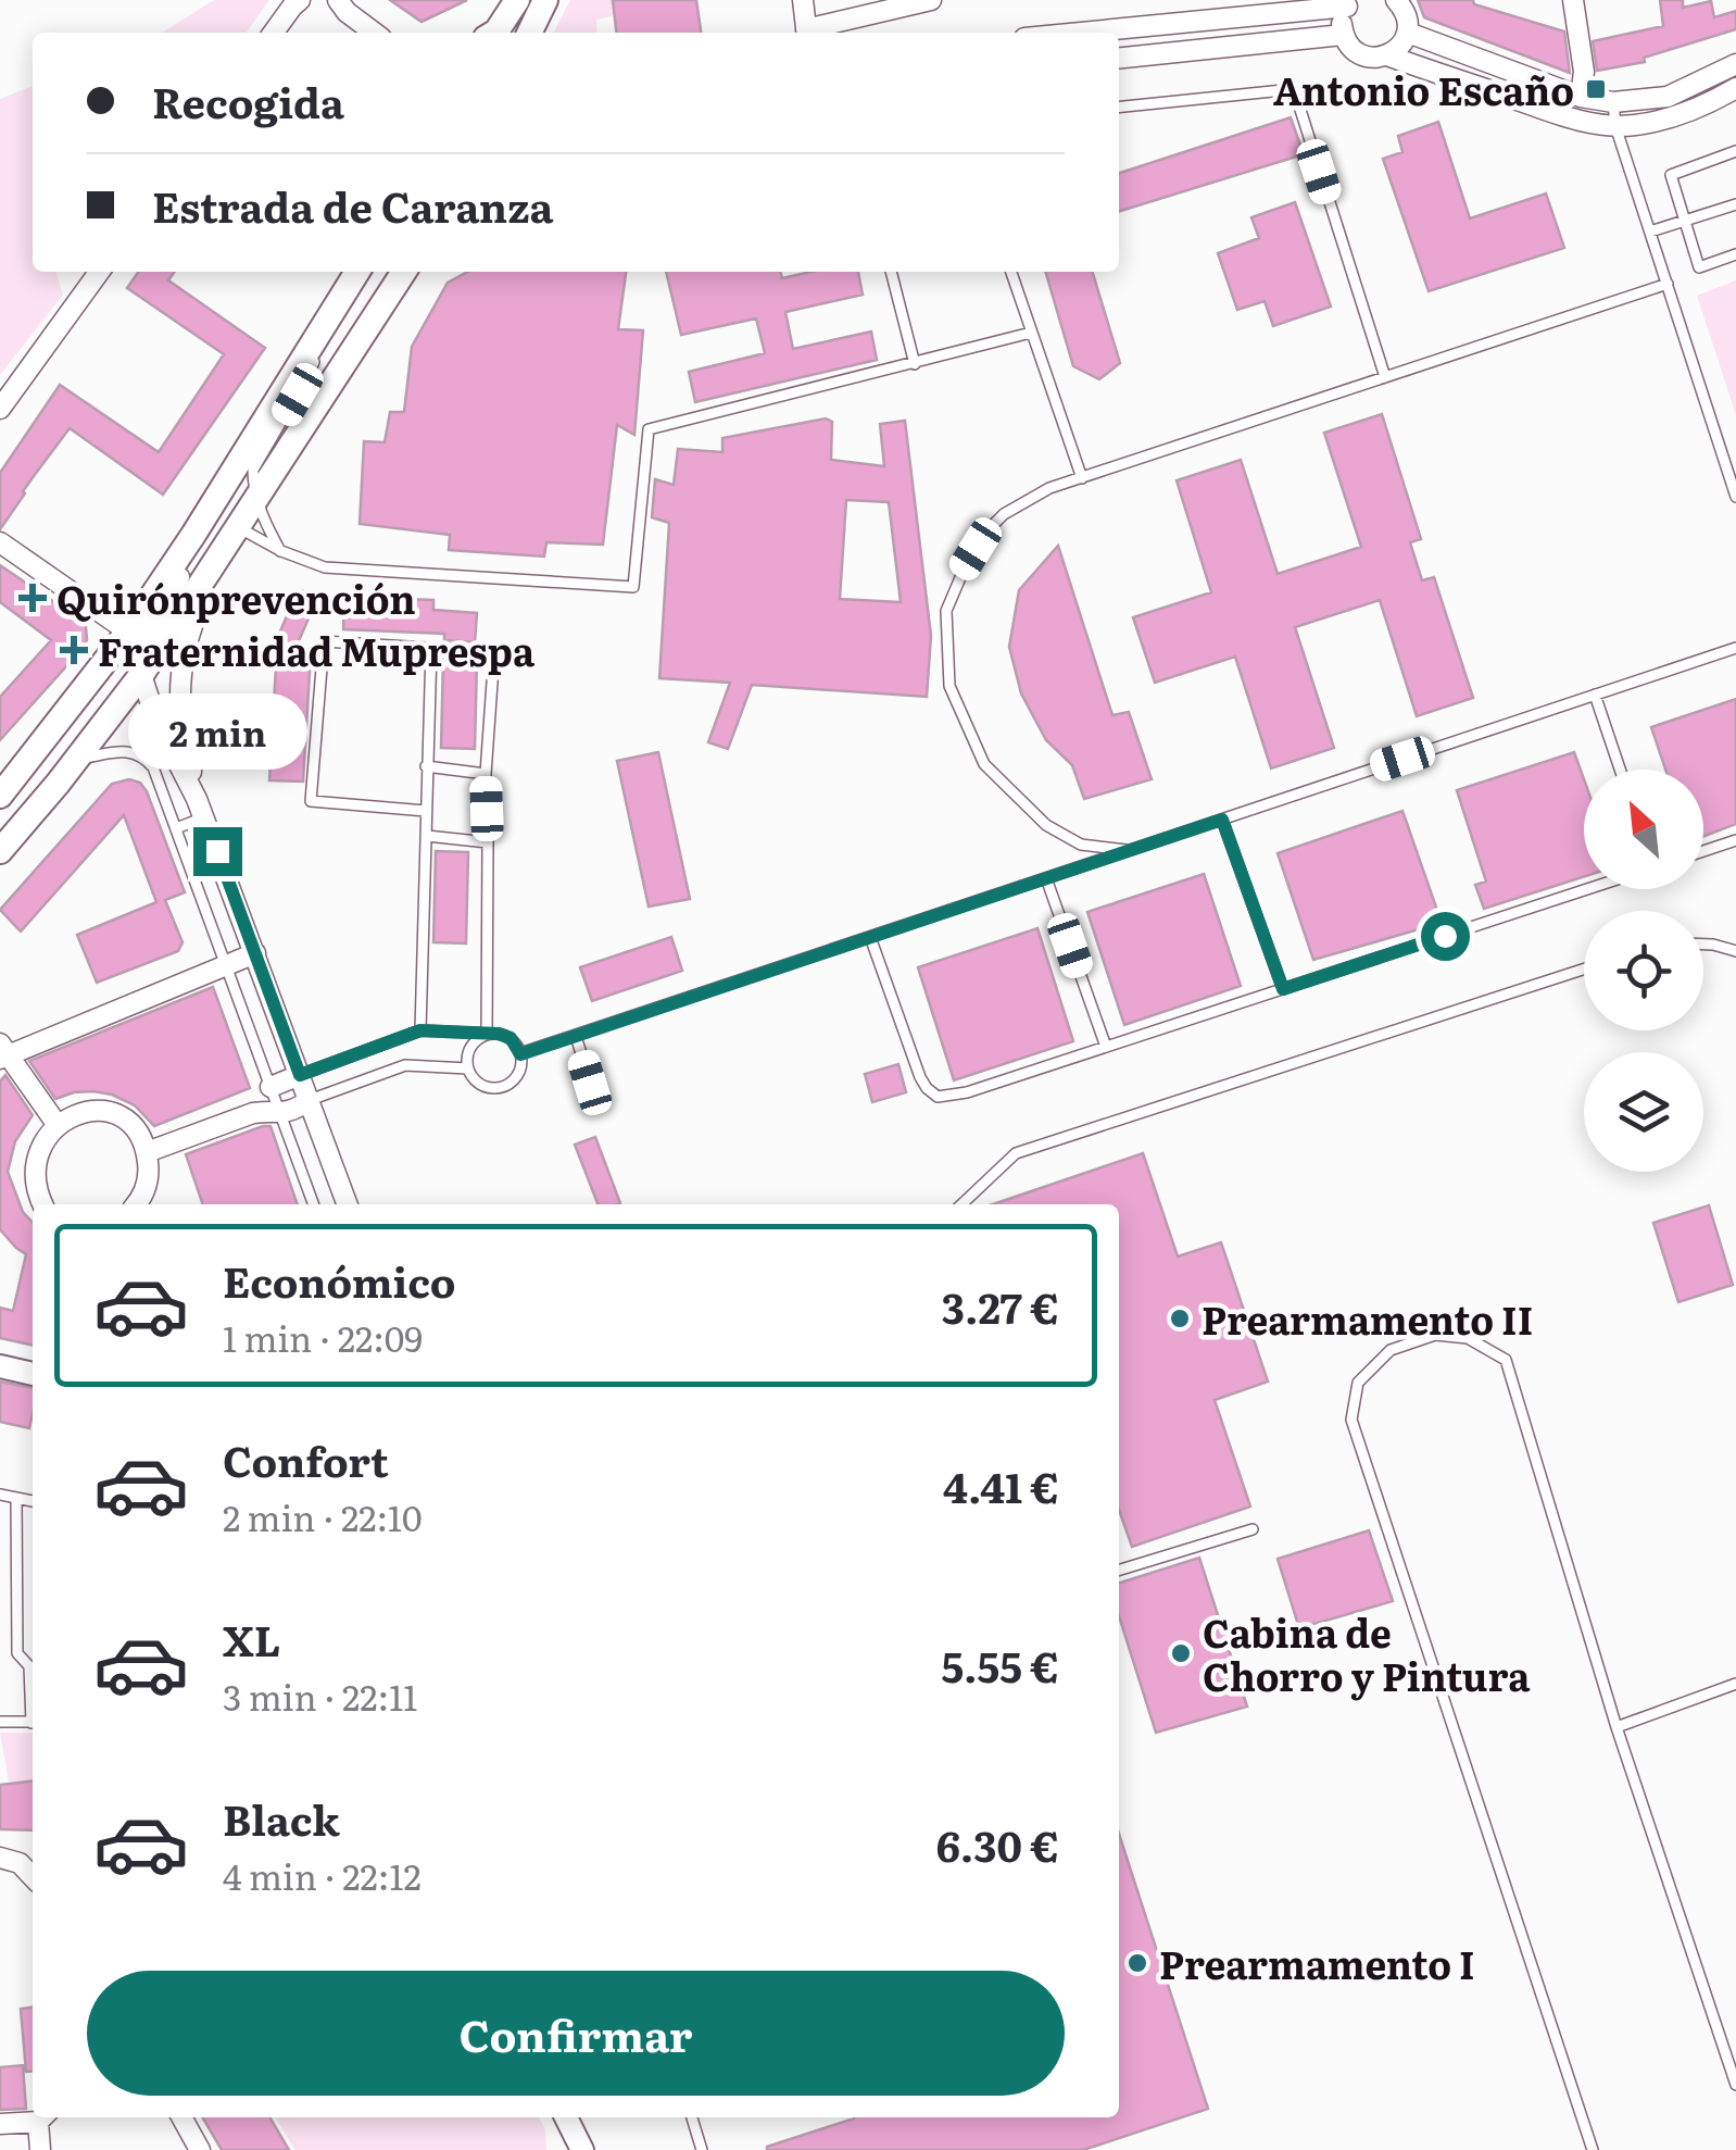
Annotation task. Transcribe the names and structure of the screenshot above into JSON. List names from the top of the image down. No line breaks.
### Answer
{"places":{"transit":["Antonio Escaño"],"health":["Quirónprevención","Fraternidad Muprespa"],"other":["Prearmamento II","Cabina de Chorro y Pintura","Prearmamento I"]},"north":"top left","page":{"banner":["Recogida","Estrada de Caranza"],"bubble":"2 min","list":[{"name":"Económico","note":"1 min · 22:09","value":"3.27 €"},{"name":"Confort","note":"2 min · 22:10","value":"4.41 €"},{"name":"XL","note":"3 min · 22:11","value":"5.55 €"},{"name":"Black","note":"4 min · 22:12","value":"6.30 €"}],"buttons":"Confirmar"}}
